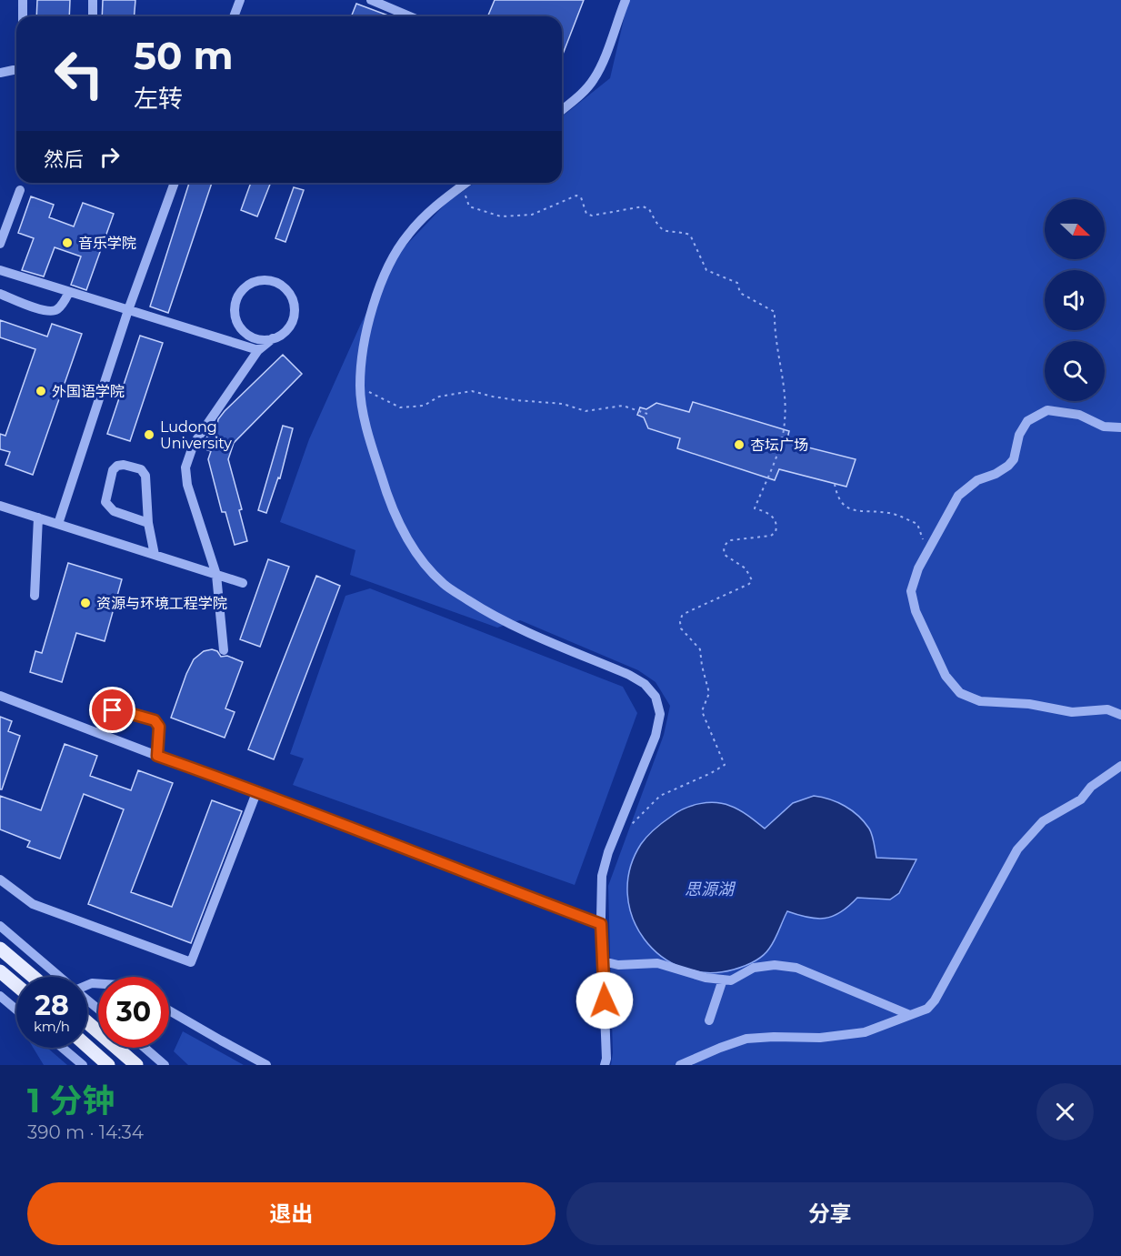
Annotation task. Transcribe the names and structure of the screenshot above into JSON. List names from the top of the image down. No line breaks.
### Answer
{"water":["思源湖"],"places":["音乐学院","外国语学院","Ludong University","杏坛广场","资源与环境工程学院"],"north":"right","page":{"turn":["50 m","左转"],"then":"然后","speed":"28 km/h","limit":"30","heading":["1 分钟","390 m · 14:34"],"buttons":["退出","分享"]}}
